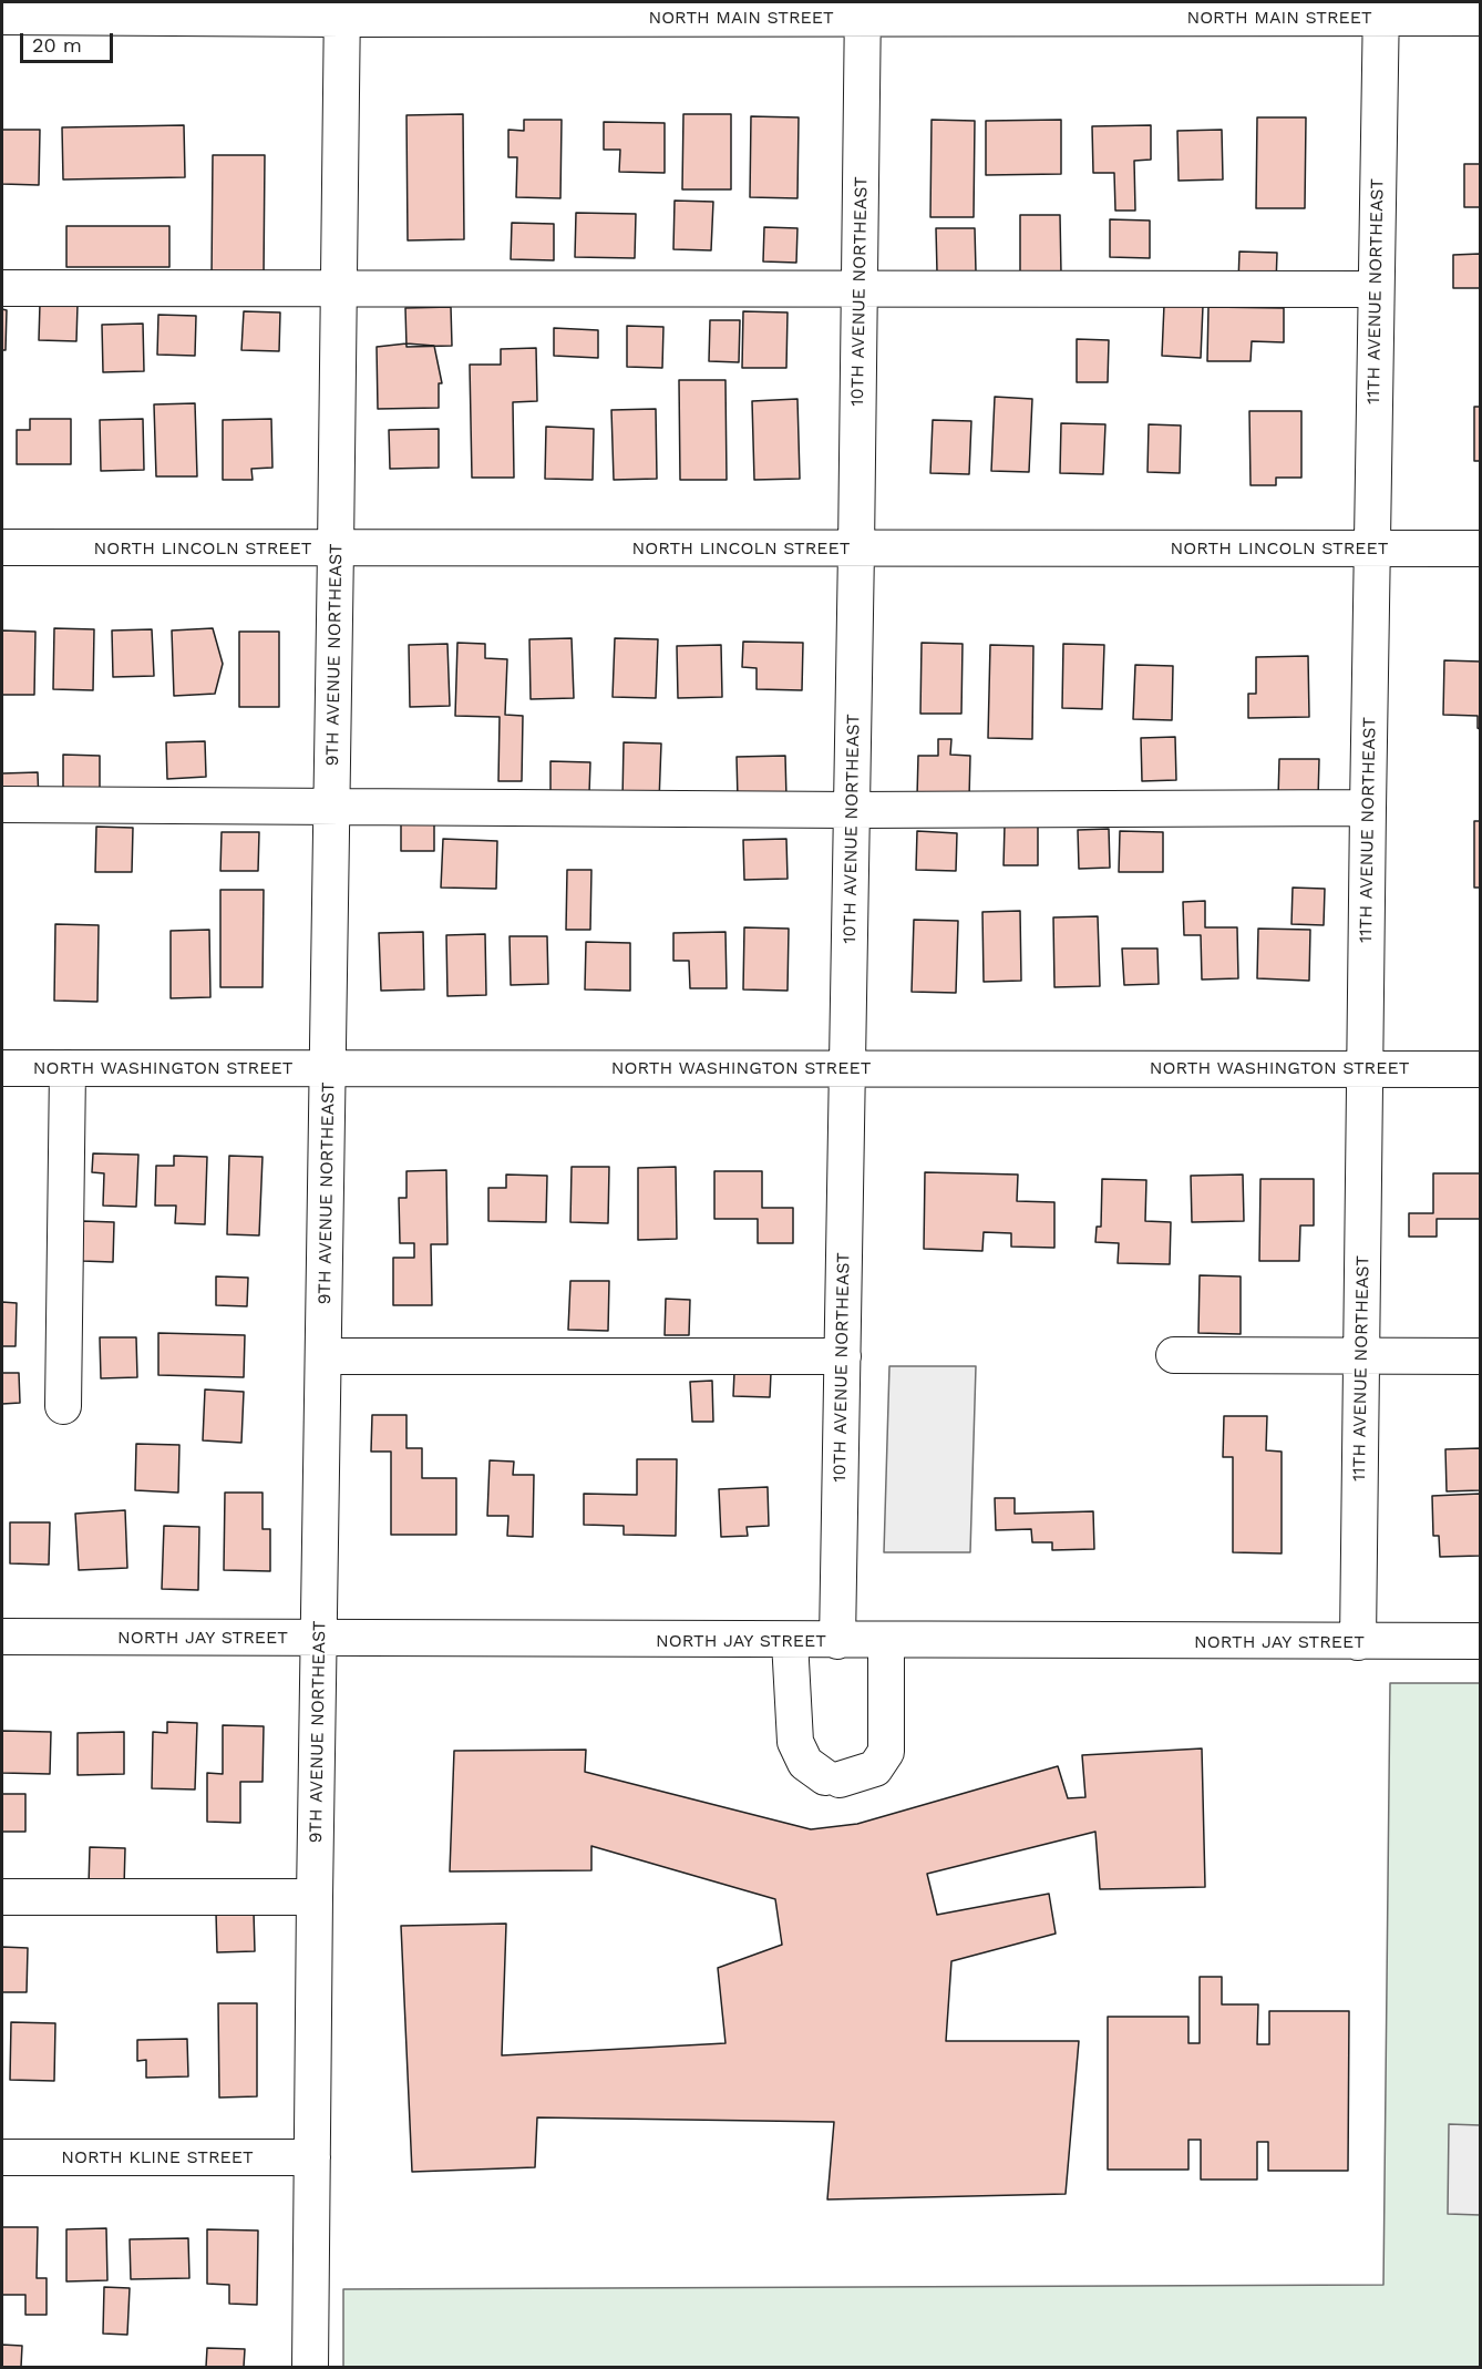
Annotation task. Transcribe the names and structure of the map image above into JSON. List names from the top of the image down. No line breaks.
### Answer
{"streets":{"street":["NORTH MAIN STREET","10TH AVENUE NORTHEAST","11TH AVENUE NORTHEAST","NORTH LINCOLN STREET","9TH AVENUE NORTHEAST","NORTH WASHINGTON STREET","NORTH JAY STREET","NORTH KLINE STREET"]},"crossings":[["NORTH MAIN STREET","10TH AVENUE NORTHEAST"],["NORTH MAIN STREET","11TH AVENUE NORTHEAST"],["NORTH MAIN STREET","9TH AVENUE NORTHEAST"],["10TH AVENUE NORTHEAST","NORTH LINCOLN STREET"],["10TH AVENUE NORTHEAST","NORTH WASHINGTON STREET"],["10TH AVENUE NORTHEAST","NORTH JAY STREET"],["11TH AVENUE NORTHEAST","NORTH LINCOLN STREET"],["11TH AVENUE NORTHEAST","NORTH WASHINGTON STREET"],["11TH AVENUE NORTHEAST","NORTH JAY STREET"],["NORTH LINCOLN STREET","9TH AVENUE NORTHEAST"],["9TH AVENUE NORTHEAST","NORTH WASHINGTON STREET"],["9TH AVENUE NORTHEAST","NORTH JAY STREET"],["9TH AVENUE NORTHEAST","NORTH KLINE STREET"]],"scale_bar":"20 m"}
